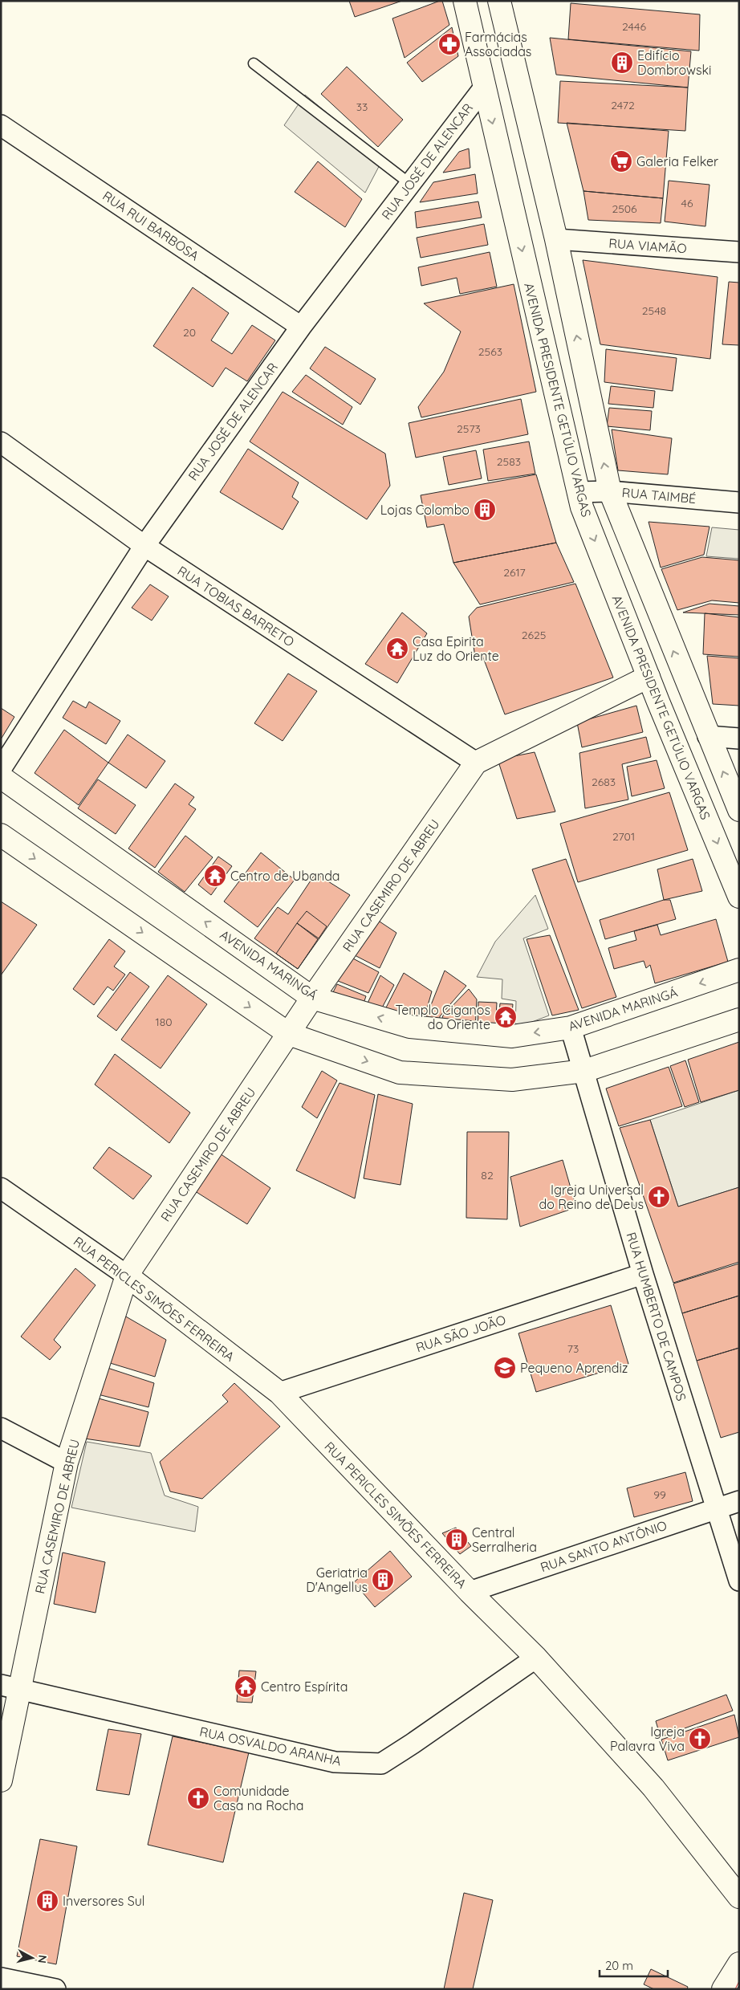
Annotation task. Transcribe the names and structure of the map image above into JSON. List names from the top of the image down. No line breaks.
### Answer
{"streets":{"main road":["AVENIDA PRESIDENTE GETÚLIO VARGAS","RUA CASEMIRO DE ABREU","AVENIDA MARINGÁ","RUA PERICLES SIMÕES FERREIRA"],"street":["RUA JOSÉ DE ALENCAR","RUA RUI BARBOSA","RUA VIAMÃO","RUA TAIMBÉ","RUA TOBIAS BARRETO","RUA HUMBERTO DE CAMPOS","RUA SÃO JOÃO","RUA SANTO ANTÔNIO","RUA OSVALDO ARANHA"]},"crossings":[["RUA JOSÉ DE ALENCAR","RUA RUI BARBOSA"],["RUA JOSÉ DE ALENCAR","AVENIDA PRESIDENTE GETÚLIO VARGAS"],["RUA JOSÉ DE ALENCAR","RUA TOBIAS BARRETO"],["AVENIDA PRESIDENTE GETÚLIO VARGAS","RUA TAIMBÉ"],["AVENIDA PRESIDENTE GETÚLIO VARGAS","RUA CASEMIRO DE ABREU"],["RUA TOBIAS BARRETO","RUA CASEMIRO DE ABREU"],["RUA CASEMIRO DE ABREU","AVENIDA MARINGÁ"],["RUA CASEMIRO DE ABREU","RUA PERICLES SIMÕES FERREIRA"],["RUA CASEMIRO DE ABREU","RUA OSVALDO ARANHA"],["AVENIDA MARINGÁ","RUA HUMBERTO DE CAMPOS"],["RUA PERICLES SIMÕES FERREIRA","RUA SÃO JOÃO"],["RUA PERICLES SIMÕES FERREIRA","RUA SANTO ANTÔNIO"],["RUA PERICLES SIMÕES FERREIRA","RUA OSVALDO ARANHA"],["RUA HUMBERTO DE CAMPOS","RUA SÃO JOÃO"],["RUA HUMBERTO DE CAMPOS","RUA SANTO ANTÔNIO"]],"places":{"pharmacy":["Farmácias Associadas"],"building":["Edifício Dombrowski","Lojas Colombo","Central Serralheria","Geriatria D'Angellus","Inversores Sul"],"supermarket":["Galeria Felker"],"temple":["Casa Epirita Luz do Oriente","Centro de Ubanda","Templo Ciganos do Oriente","Centro Espírita"],"church":["Igreja Universal do Reino de Deus","Igreja Palavra Viva","Comunidade Casa na Rocha"],"school or university":["Pequeno Aprendiz"]},"house_numbers":["2446","2472","33","46","2506","2548","20","2563","2573","2583","2617","2625","2683","2701","180","82","73","99"],"scale_bar":"20 m","north":"right"}
